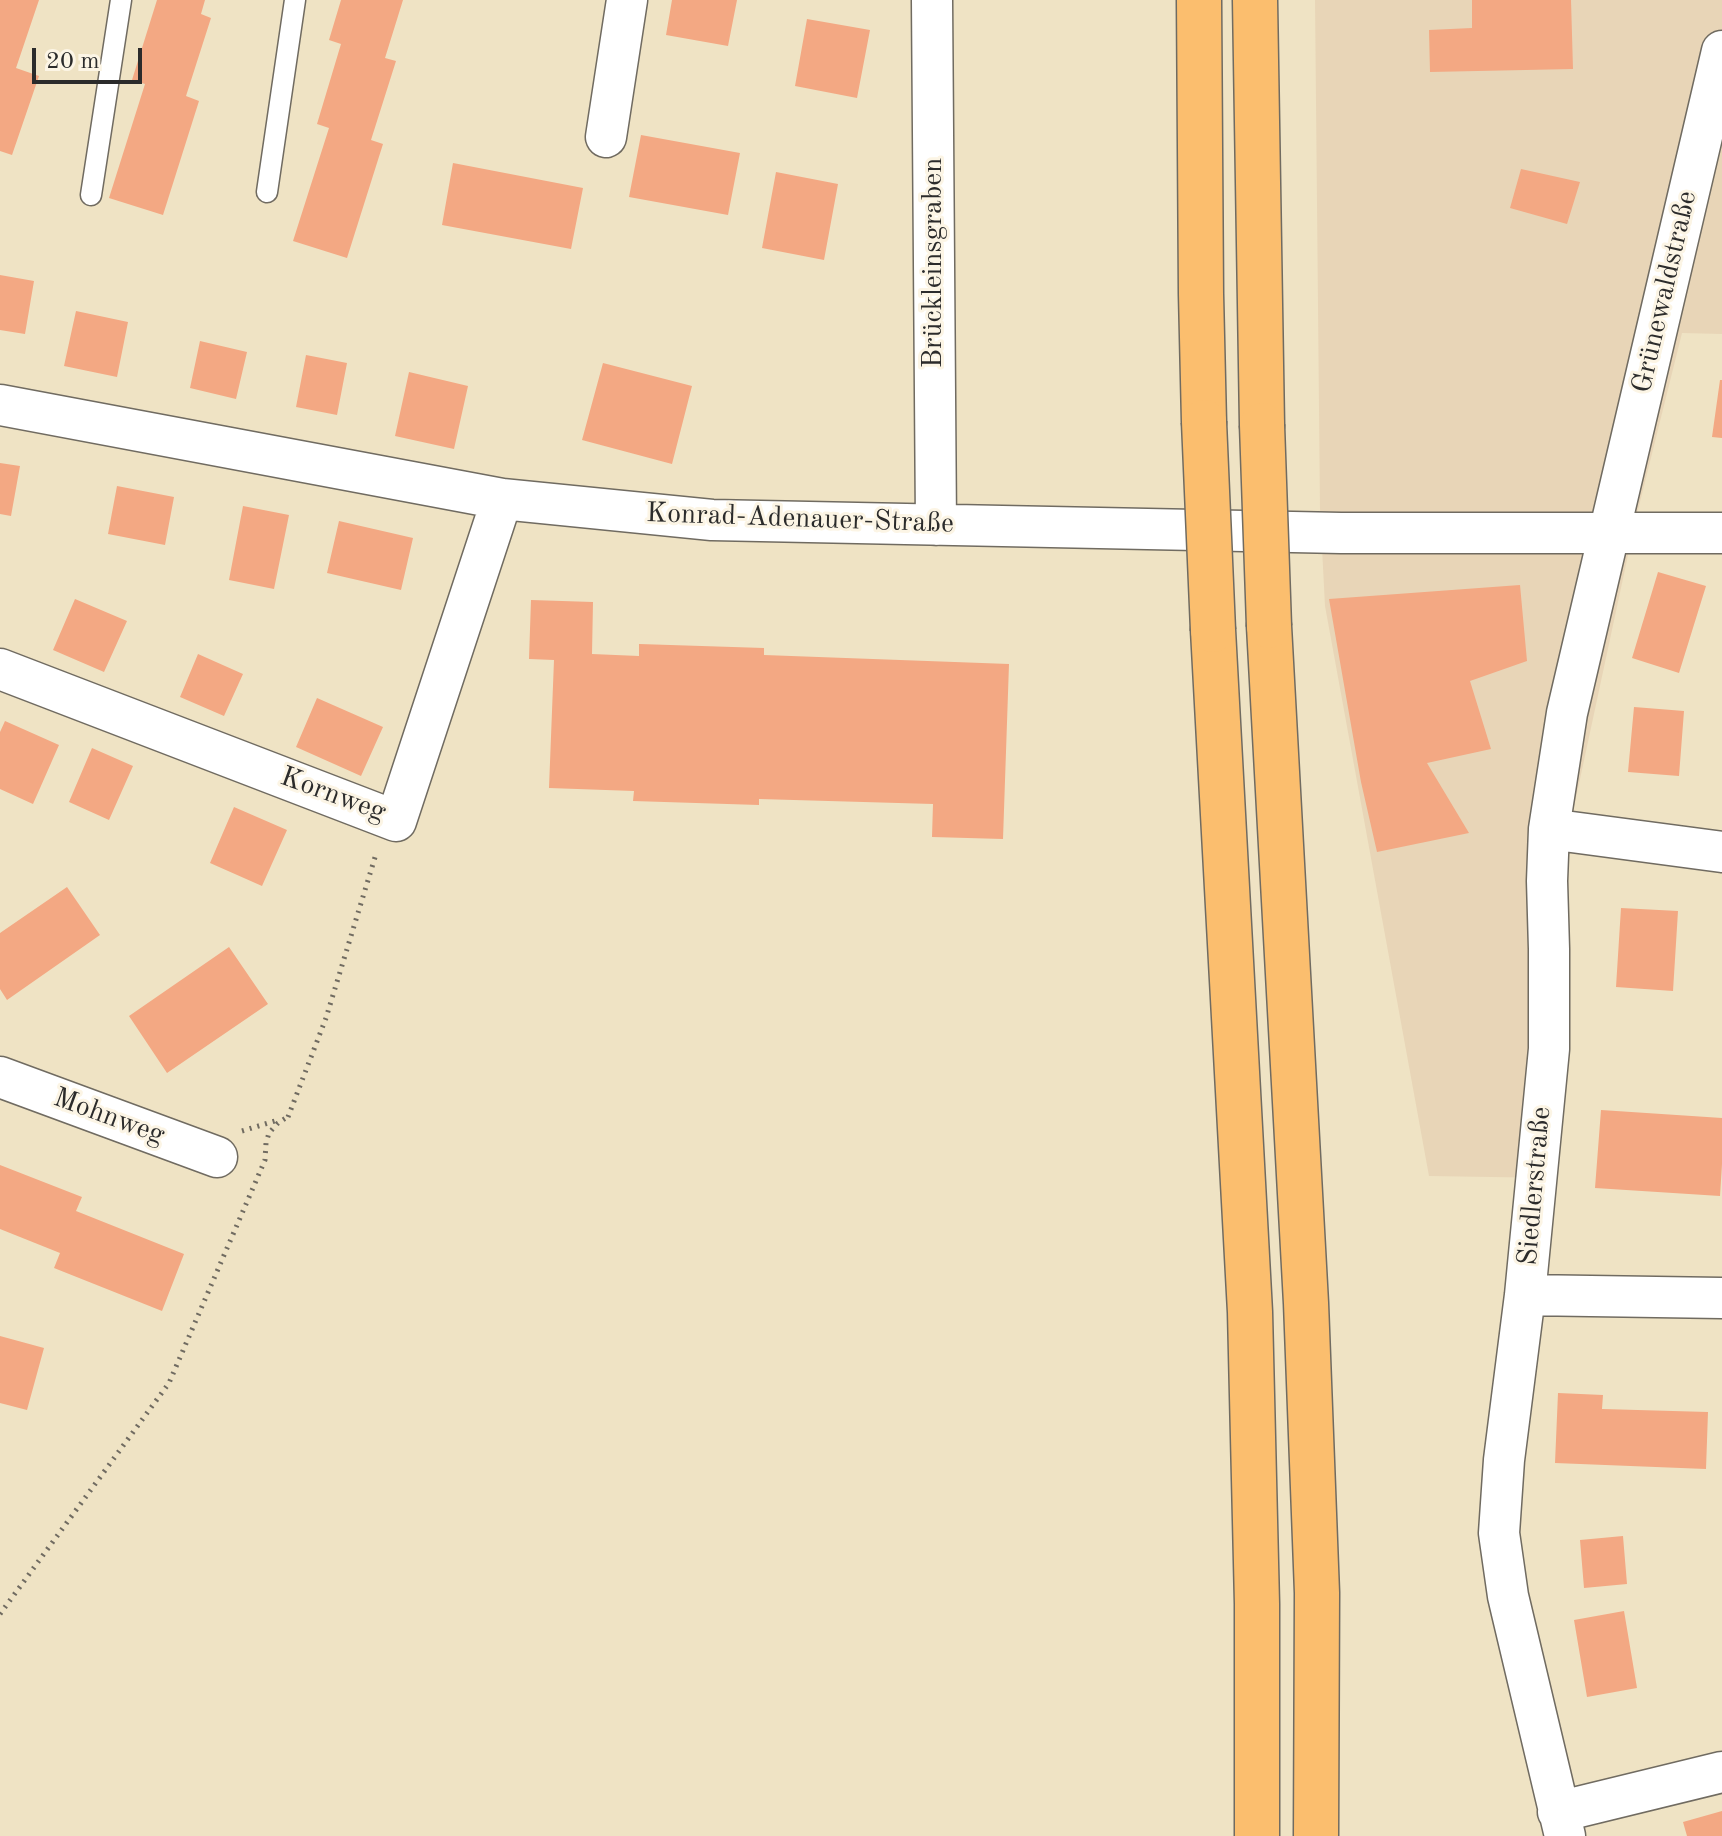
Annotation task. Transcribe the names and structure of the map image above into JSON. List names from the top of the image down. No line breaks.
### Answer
{"streets":{"street":["Brückleinsgraben","Grünewaldstraße","Konrad-Adenauer-Straße","Kornweg","Mohnweg","Siedlerstraße"]},"crossings":[["Brückleinsgraben","Konrad-Adenauer-Straße"],["Grünewaldstraße","Konrad-Adenauer-Straße"],["Grünewaldstraße","Siedlerstraße"],["Konrad-Adenauer-Straße","Kornweg"],["Konrad-Adenauer-Straße","Siedlerstraße"]],"scale_bar":"20 m"}
